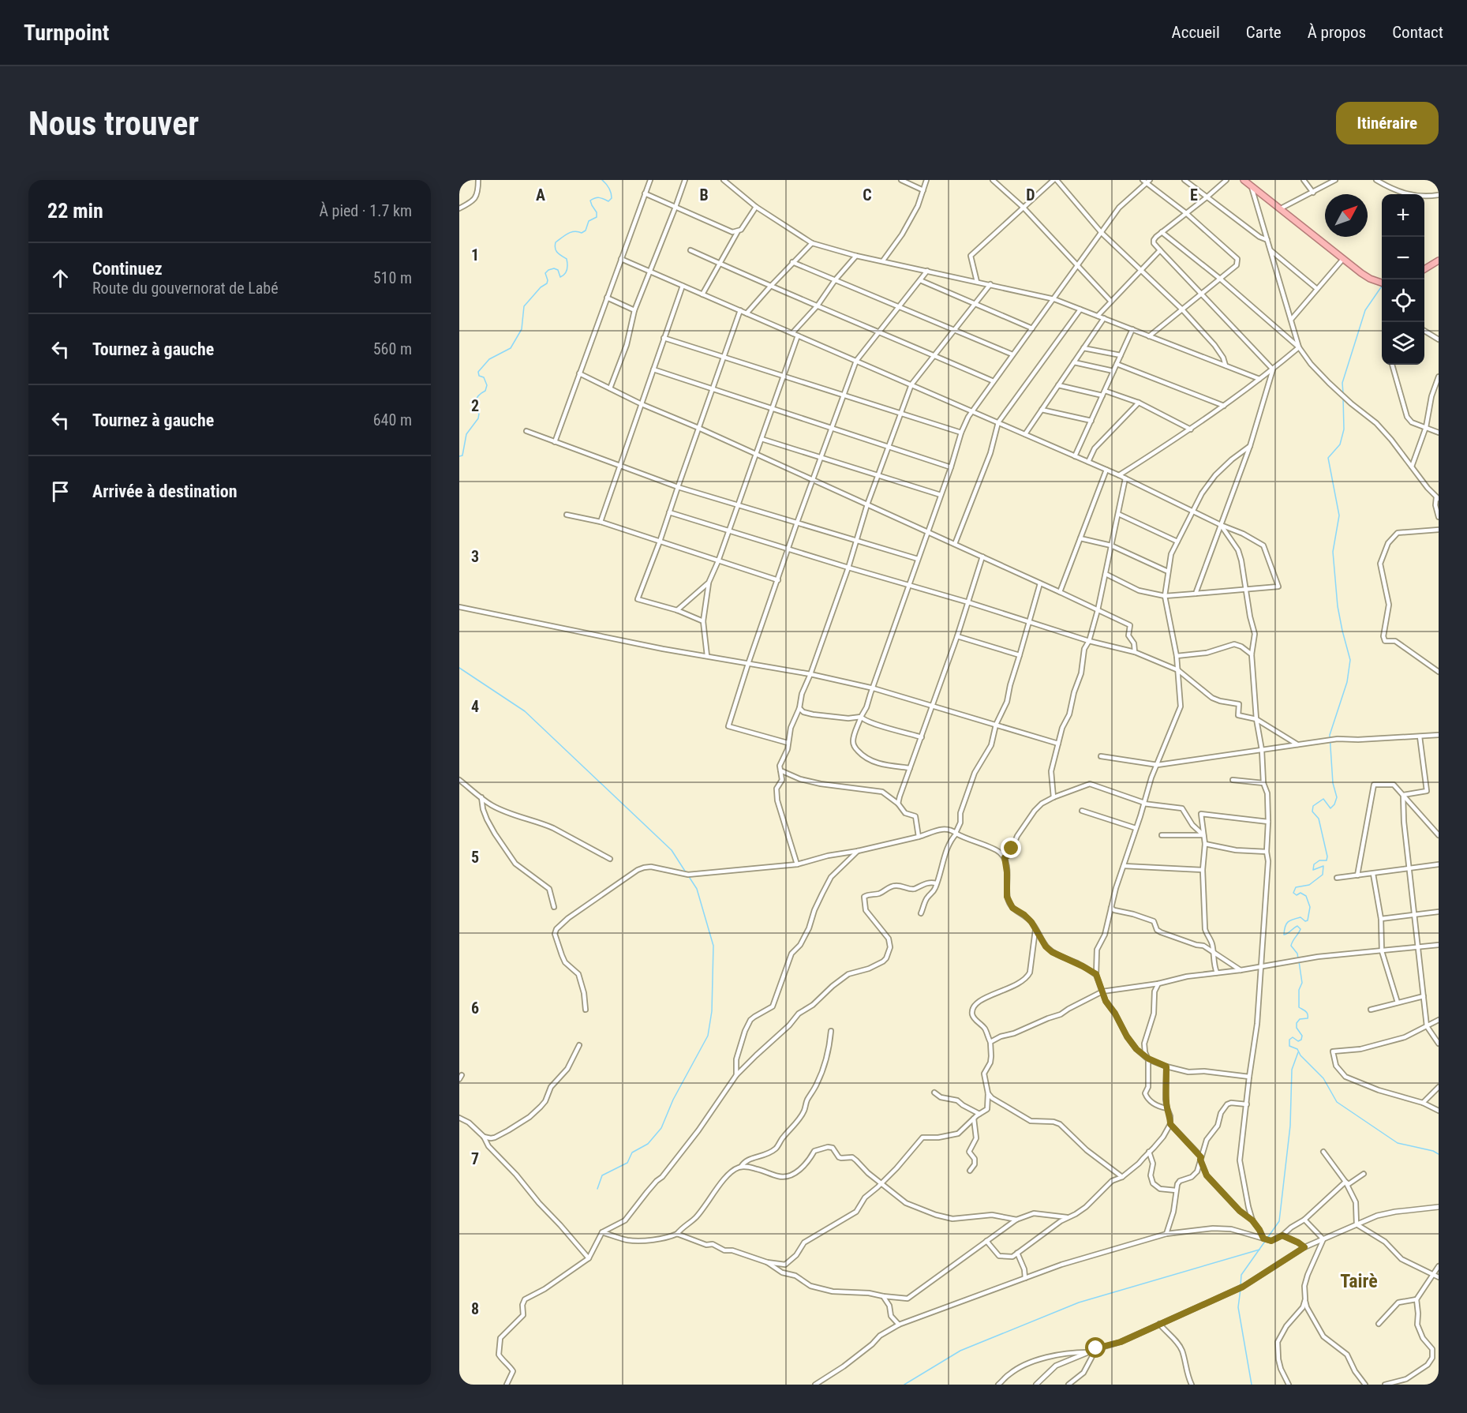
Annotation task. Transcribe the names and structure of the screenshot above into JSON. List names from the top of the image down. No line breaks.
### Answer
{"districts":["Tairè"],"north":"top right","page":{"header":"Turnpoint","nav":["Accueil","Carte","À propos","Contact"],"buttons":"Itinéraire","title":"Nous trouver","heading":["22 min","À pied · 1.7 km"],"map_buttons":["+","−"],"list":[["Continuez","Route du gouvernorat de Labé","510 m"],["Tournez à gauche","560 m"],["Tournez à gauche","640 m"],"Arrivée à destination"]},"grid":{"columns":["A","B","C","D","E"],"rows":["1","2","3","4","5","6","7","8"]}}
